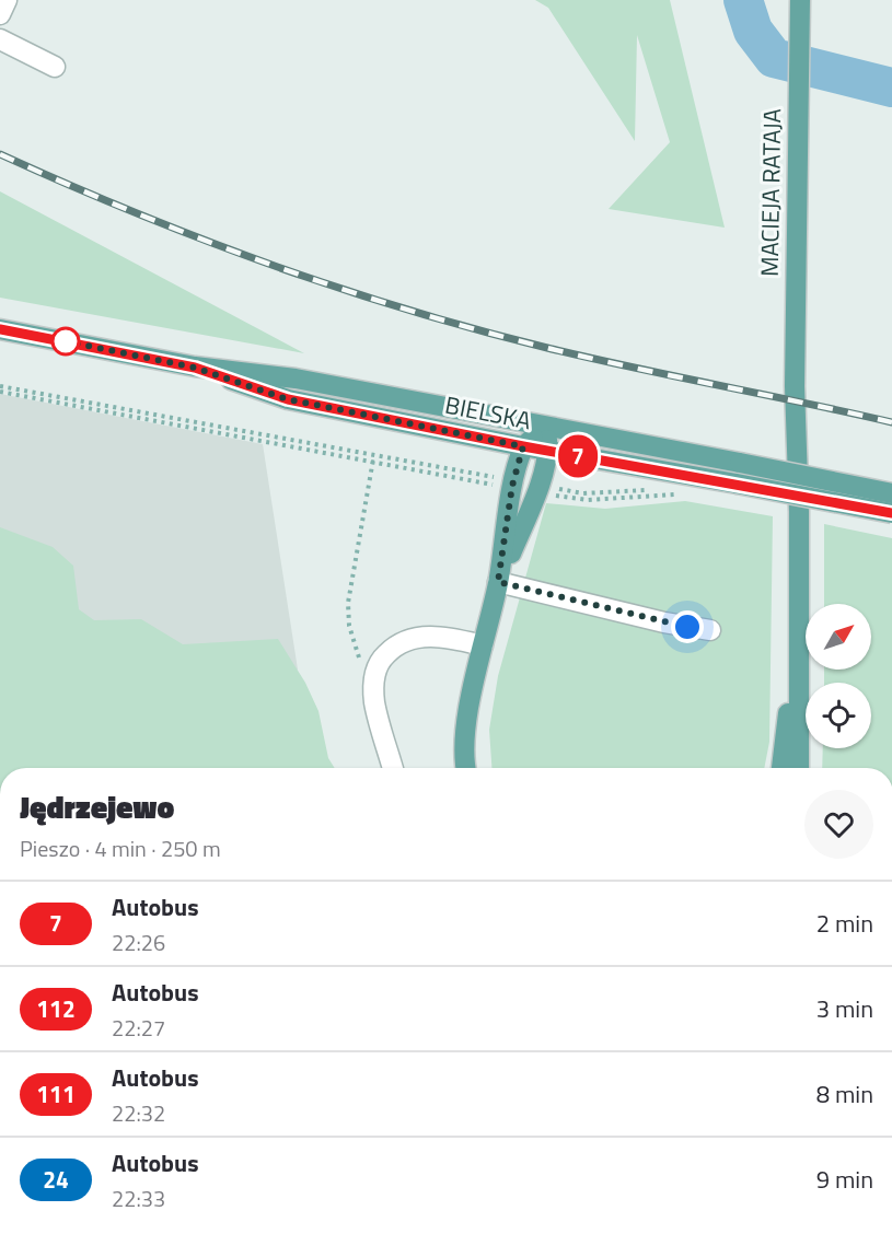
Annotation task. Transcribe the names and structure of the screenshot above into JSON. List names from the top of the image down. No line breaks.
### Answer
{"streets":{"main road":["MACIEJA RATAJA","BIELSKA"]},"lines":["bus line 7"],"north":"top right","page":{"on_map":"7","heading":["Jędrzejewo","Pieszo · 4 min · 250 m"],"list":[{"mark":"7","name":"Autobus","note":"22:26","value":"2 min"},{"mark":"112","name":"Autobus","note":"22:27","value":"3 min"},{"mark":"111","name":"Autobus","note":"22:32","value":"8 min"},{"mark":"24","name":"Autobus","note":"22:33","value":"9 min"}]}}
